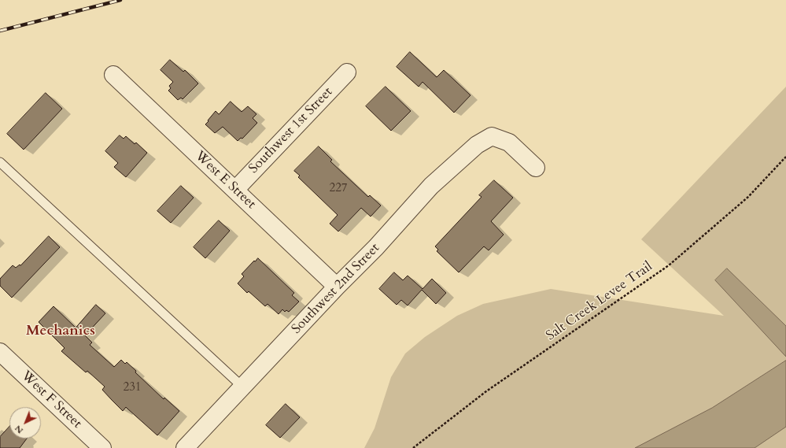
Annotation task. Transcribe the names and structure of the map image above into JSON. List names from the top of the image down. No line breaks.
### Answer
{"streets":{"street":["Southwest 1st Street","West E Street","Southwest 2nd Street","West F Street"],"path":["Salt Creek Levee Trail"]},"crossings":[["Southwest 1st Street","West E Street"],["West E Street","Southwest 2nd Street"]],"districts":["Mechanics"],"house_numbers":["227","231"],"north":"bottom left"}
